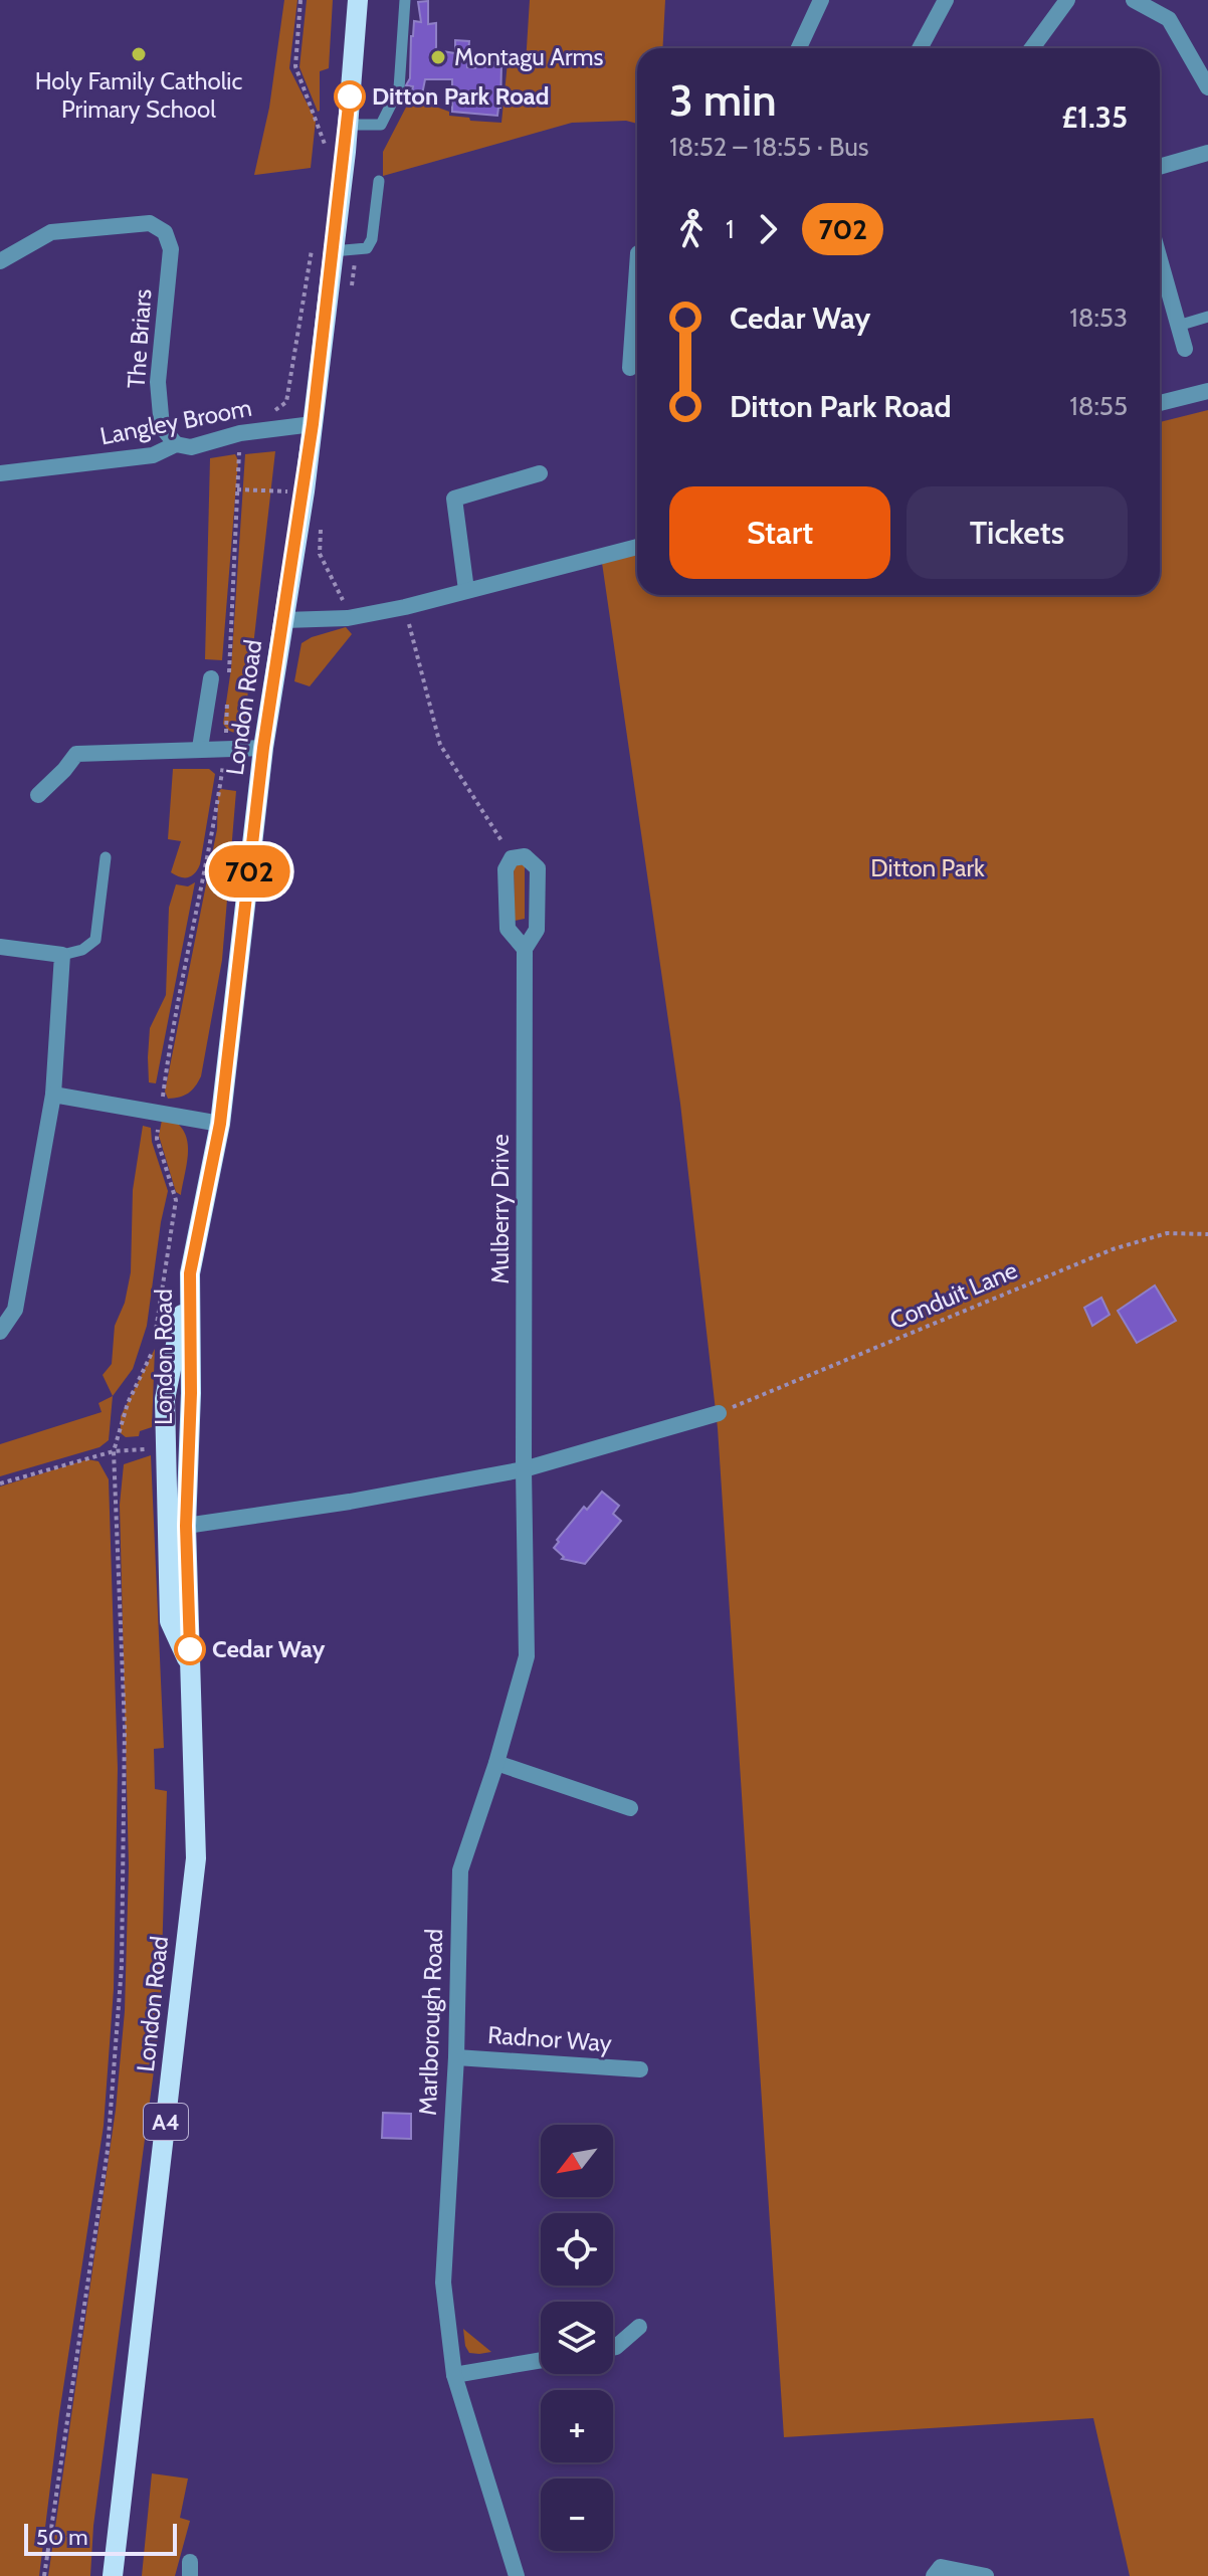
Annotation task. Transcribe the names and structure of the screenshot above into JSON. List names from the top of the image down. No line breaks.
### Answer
{"streets":{"main road":["London Road","A4"],"street":["The Briars","Langley Broom","Mulberry Drive","Marlborough Road","Radnor Way"],"path":["Conduit Lane"]},"crossings":[["The Briars","Langley Broom"],["Langley Broom","London Road"],["Mulberry Drive","Marlborough Road"],["Marlborough Road","Radnor Way"]],"parks":["Ditton Park"],"places":["Holy Family Catholic Primary School","Montagu Arms","Ditton Park Road","Cedar Way"],"lines":["bus line 702"],"scale_bar":"50 m","north":"bottom left","page":{"on_map":"702","heading":["3 min","18:52 – 18:55 · Bus","£1.35"],"legs":["1","702"],"list":[{"name":"Cedar Way","value":"18:53"},{"name":"Ditton Park Road","value":"18:55"}],"buttons":["Start","Tickets"],"map_buttons":["+","−"],"scale":"50 m"}}
